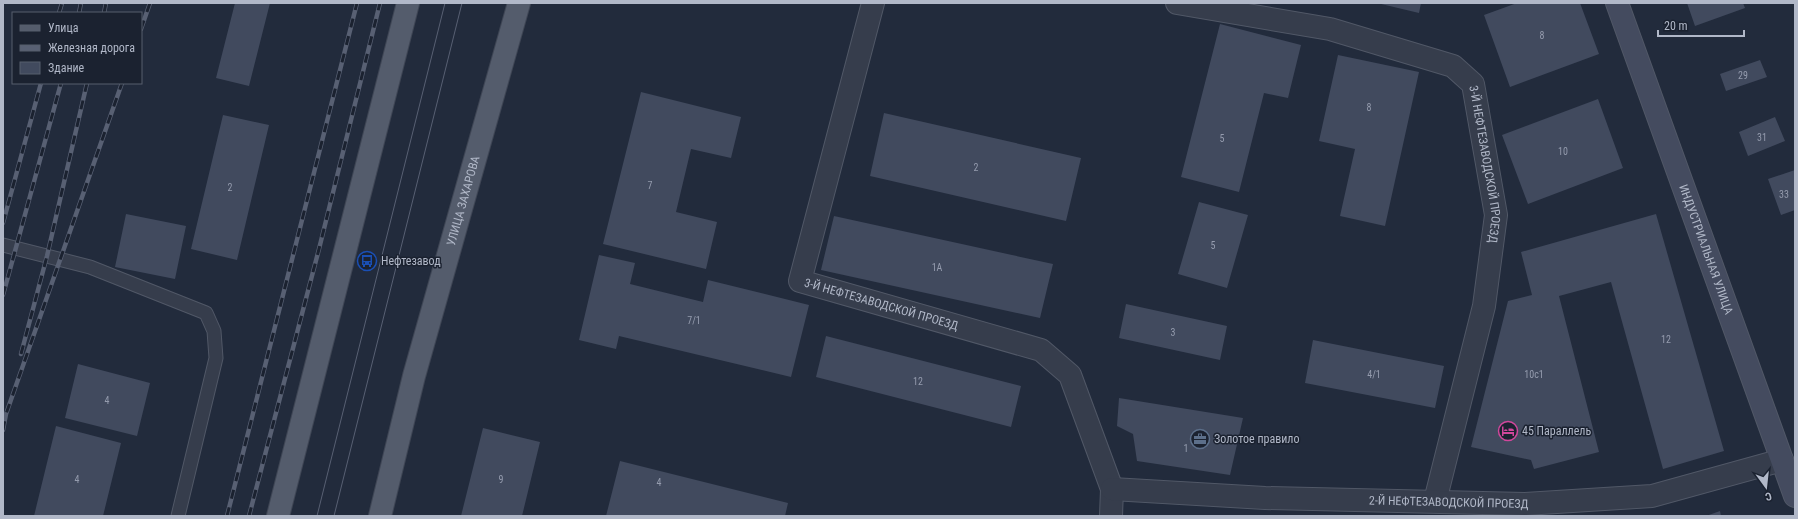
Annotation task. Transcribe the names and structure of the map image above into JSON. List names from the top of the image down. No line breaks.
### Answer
{"streets":{"main road":["УЛИЦА ЗАХАРОВА","ИНДУСТРИАЛЬНАЯ УЛИЦА"],"street":["3-Й НЕФТЕЗАВОДСКОЙ ПРОЕЗД","2-Й НЕФТЕЗАВОДСКОЙ ПРОЕЗД"]},"crossings":[["3-Й НЕФТЕЗАВОДСКОЙ ПРОЕЗД","2-Й НЕФТЕЗАВОДСКОЙ ПРОЕЗД"],["ИНДУСТРИАЛЬНАЯ УЛИЦА","2-Й НЕФТЕЗАВОДСКОЙ ПРОЕЗД"]],"places":{"bus stop":["Нефтезавод"],"hotel":["45 Параллель"],"office":["Золотое правило"]},"house_numbers":["8","29","8","31","5","10","2","7","2","33","5","1А","7/1","3","12","4/1","10с1","12","4","1","4","9","4"],"legend":["Улица","Железная дорога","Здание"],"scale_bar":"20 m","north":"bottom"}
